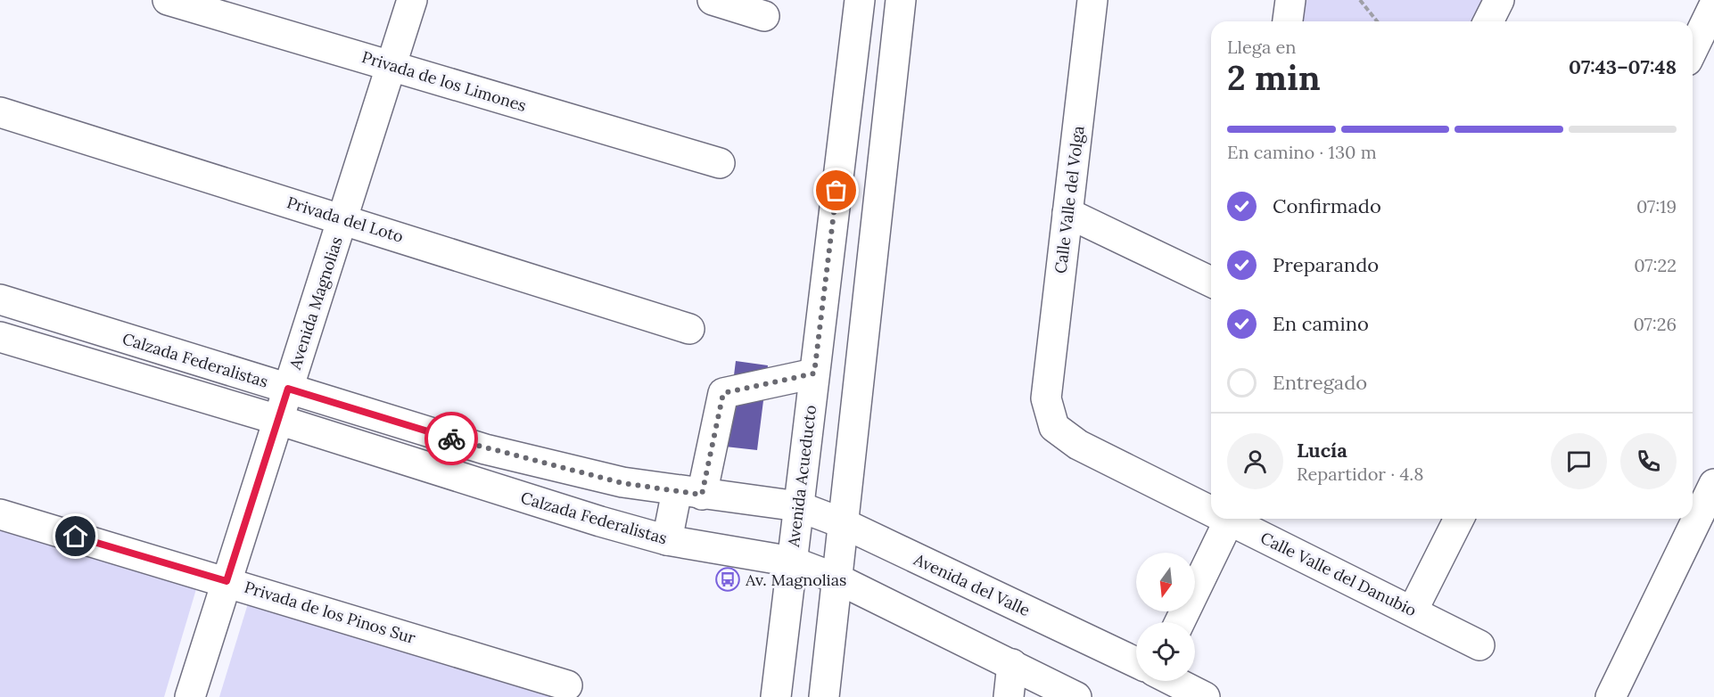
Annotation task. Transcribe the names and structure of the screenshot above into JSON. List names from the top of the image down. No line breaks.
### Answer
{"streets":{"street":["Privada de los Limones","Calle Valle del Volga","Privada del Loto","Avenida Magnolias","Calzada Federalistas","Avenida Acueducto","Calle Valle del Danubio","Avenida del Valle","Privada de los Pinos Sur"]},"crossings":[["Privada de los Limones","Avenida Magnolias"],["Calle Valle del Volga","Calle Valle del Danubio"],["Privada del Loto","Avenida Magnolias"],["Avenida Magnolias","Calzada Federalistas"],["Avenida Magnolias","Privada de los Pinos Sur"],["Calzada Federalistas","Avenida Acueducto"],["Calzada Federalistas","Avenida del Valle"],["Avenida Acueducto","Avenida del Valle"]],"places":{"bus stop":["Av. Magnolias"]},"north":"bottom","page":{"heading":["2 min","Llega en","07:43–07:48"],"panel":["Lucía","Repartidor · 4.8"],"bar":"En camino · 130 m","list":[["Confirmado","07:19"],["Preparando","07:22"],["En camino","07:26"],"Entregado"]}}
